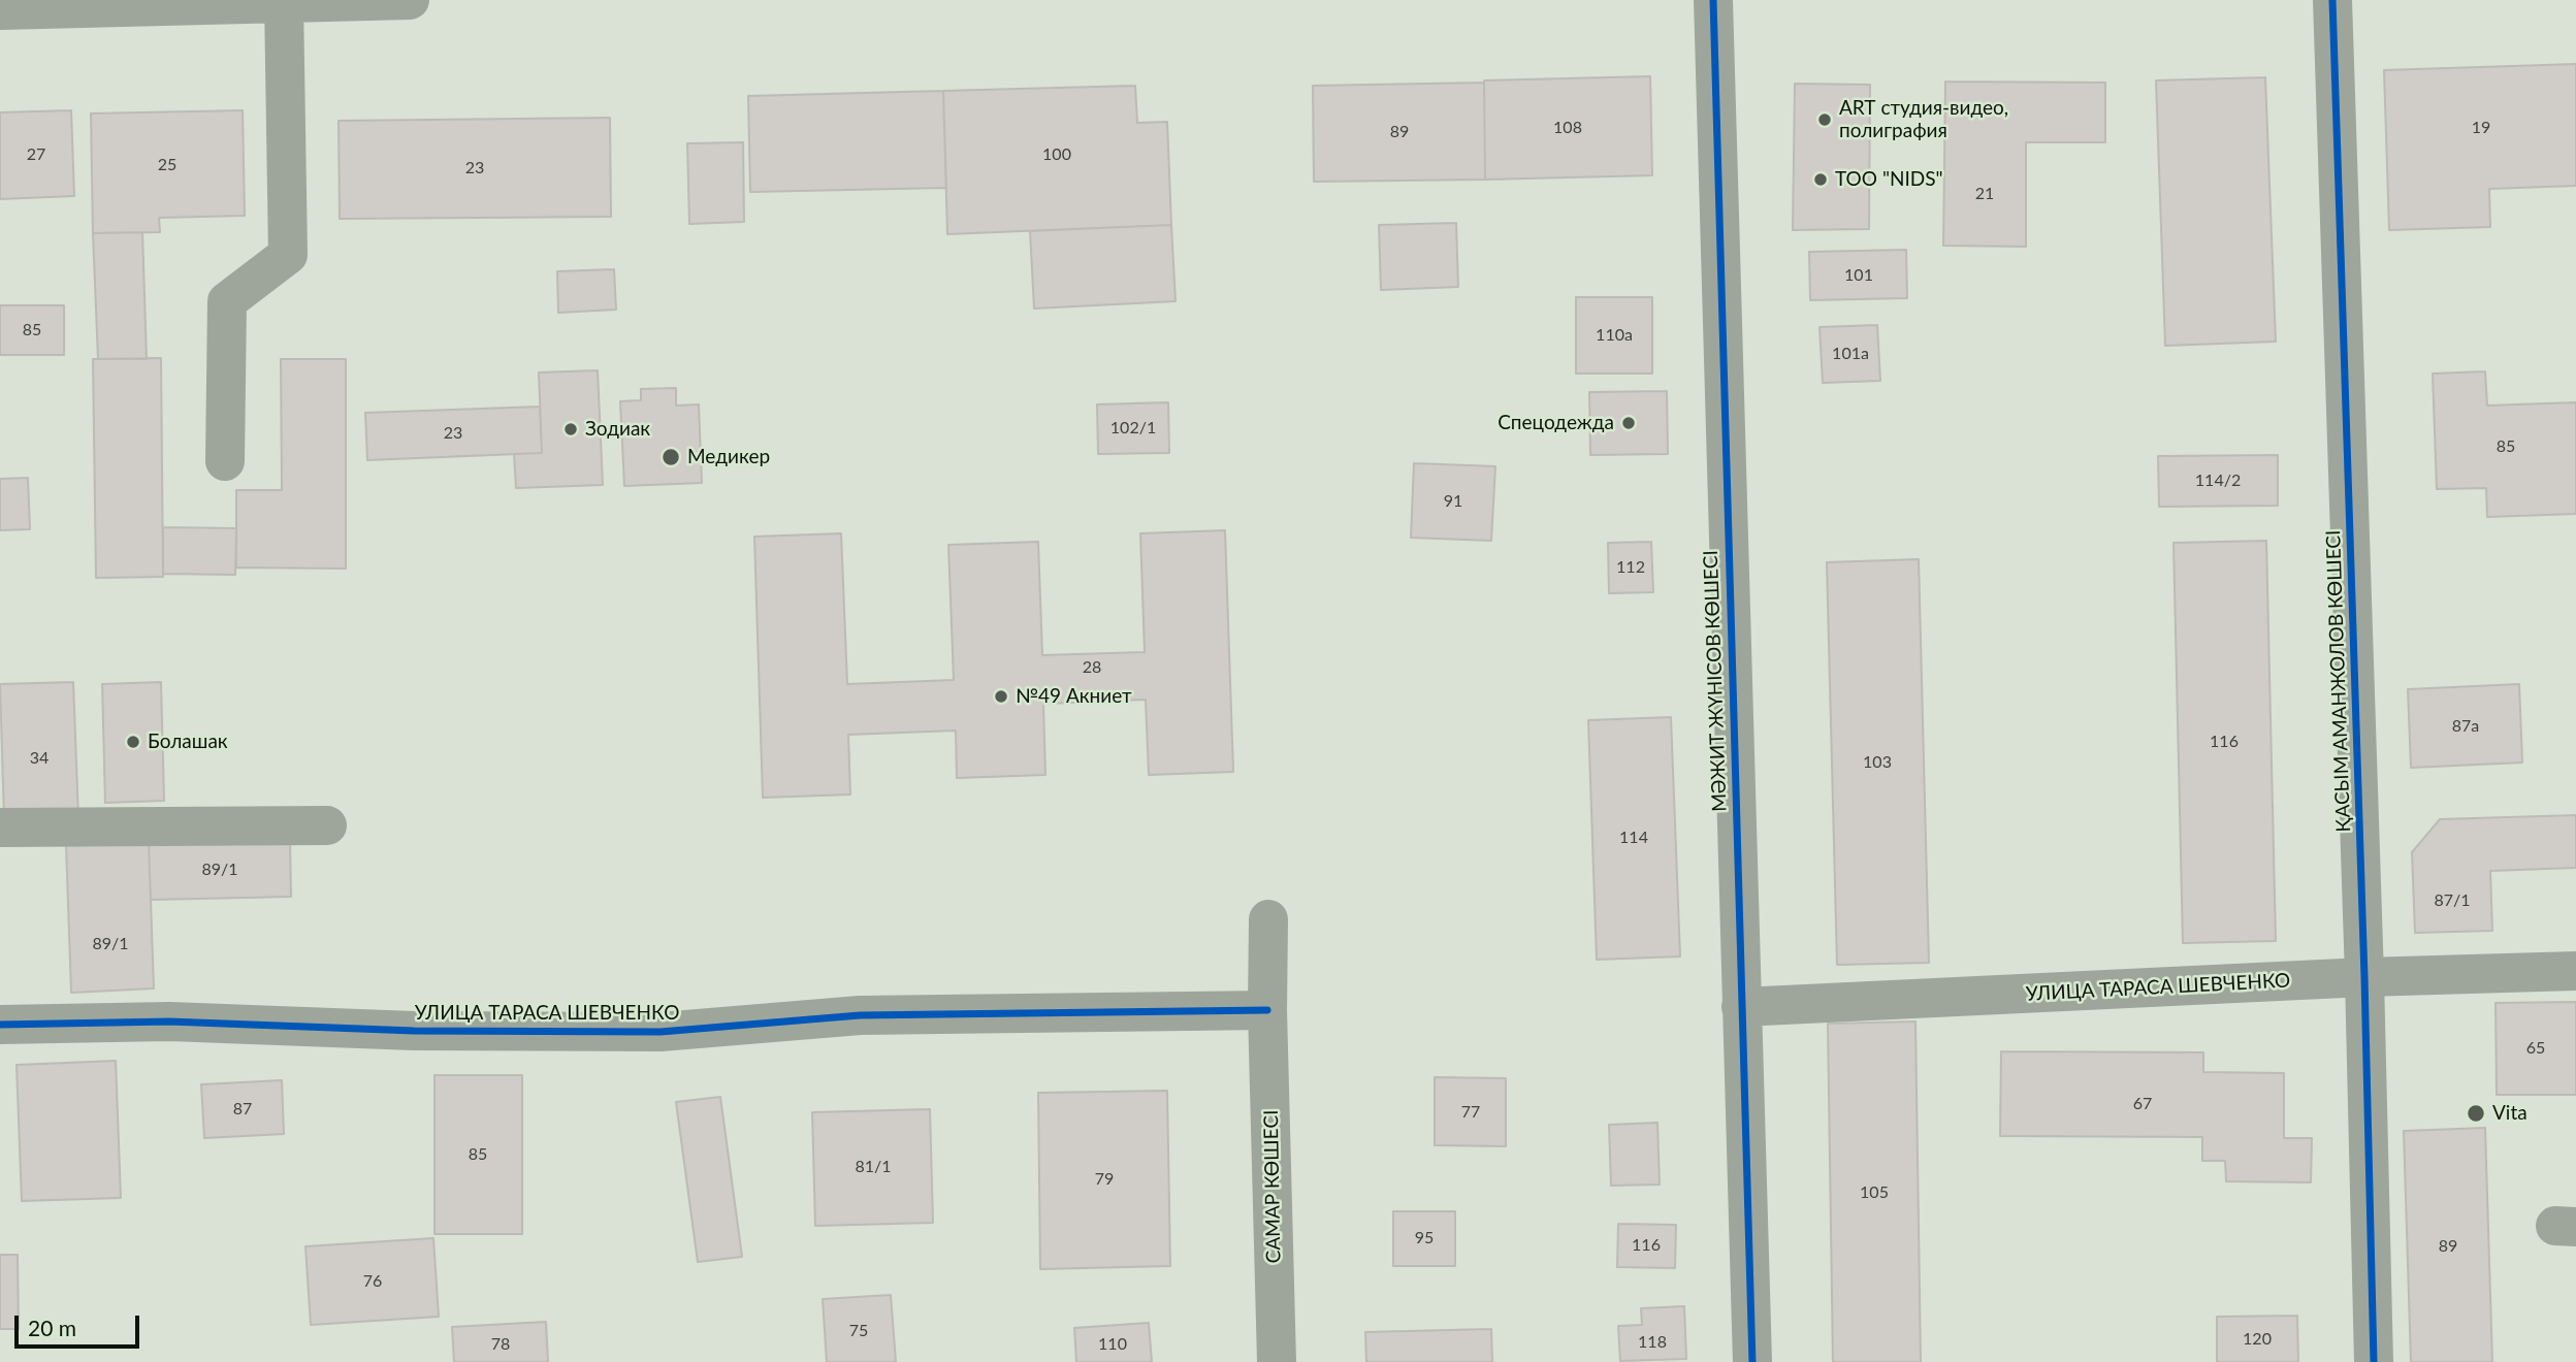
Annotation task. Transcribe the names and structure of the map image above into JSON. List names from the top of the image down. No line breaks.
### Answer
{"streets":{"street":["МӘЖИТ ЖҮНІСОВ КӨШЕСІ","ҚАСЫМ АМАНЖОЛОВ КӨШЕСІ","УЛИЦА ТАРАСА ШЕВЧЕНКО","САМАР КӨШЕСІ"]},"crossings":[["МӘЖИТ ЖҮНІСОВ КӨШЕСІ","УЛИЦА ТАРАСА ШЕВЧЕНКО"],["ҚАСЫМ АМАНЖОЛОВ КӨШЕСІ","УЛИЦА ТАРАСА ШЕВЧЕНКО"],["УЛИЦА ТАРАСА ШЕВЧЕНКО","САМАР КӨШЕСІ"]],"places":["ART студия-видео, полиграфия","TOO \"NIDS\"","Спецодежда","Зодиак","Медикер","№49 Акниет","Болашак","Vita"],"house_numbers":["108","19","89","27","100","25","23","21","101","85","110а","101а","102/1","23","85","114/2","91","112","28","87а","116","34","103","114","89/1","87/1","89/1","65","67","87","77","85","81/1","79","105","95","116","89","76","75","120","118","78","110"],"scale_bar":"20 m"}
